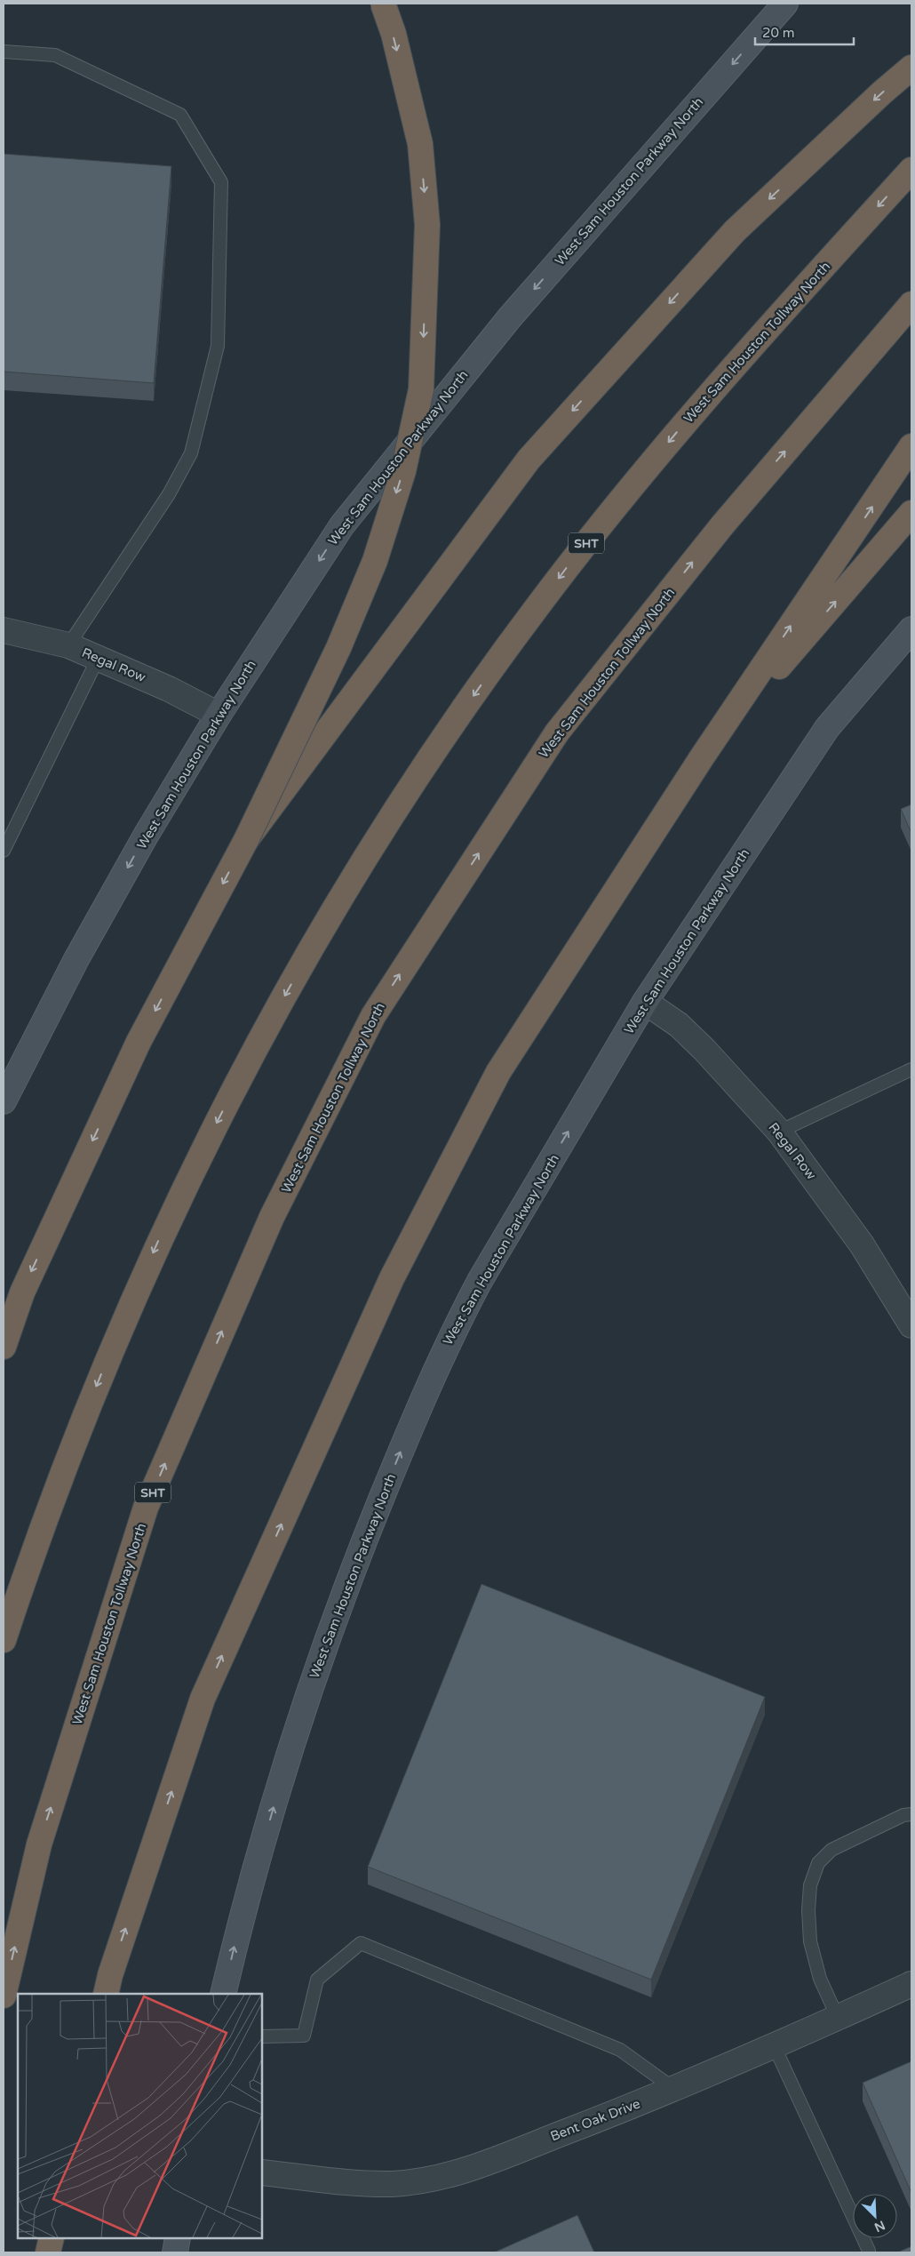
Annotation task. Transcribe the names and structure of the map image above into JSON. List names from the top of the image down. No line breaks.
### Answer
{"streets":{"highway":["West Sam Houston Tollway North","SHT"],"main road":["West Sam Houston Parkway North"],"street":["Regal Row","Bent Oak Drive"]},"crossings":[["West Sam Houston Parkway North","Regal Row"]],"scale_bar":"20 m","north":"bottom right"}
